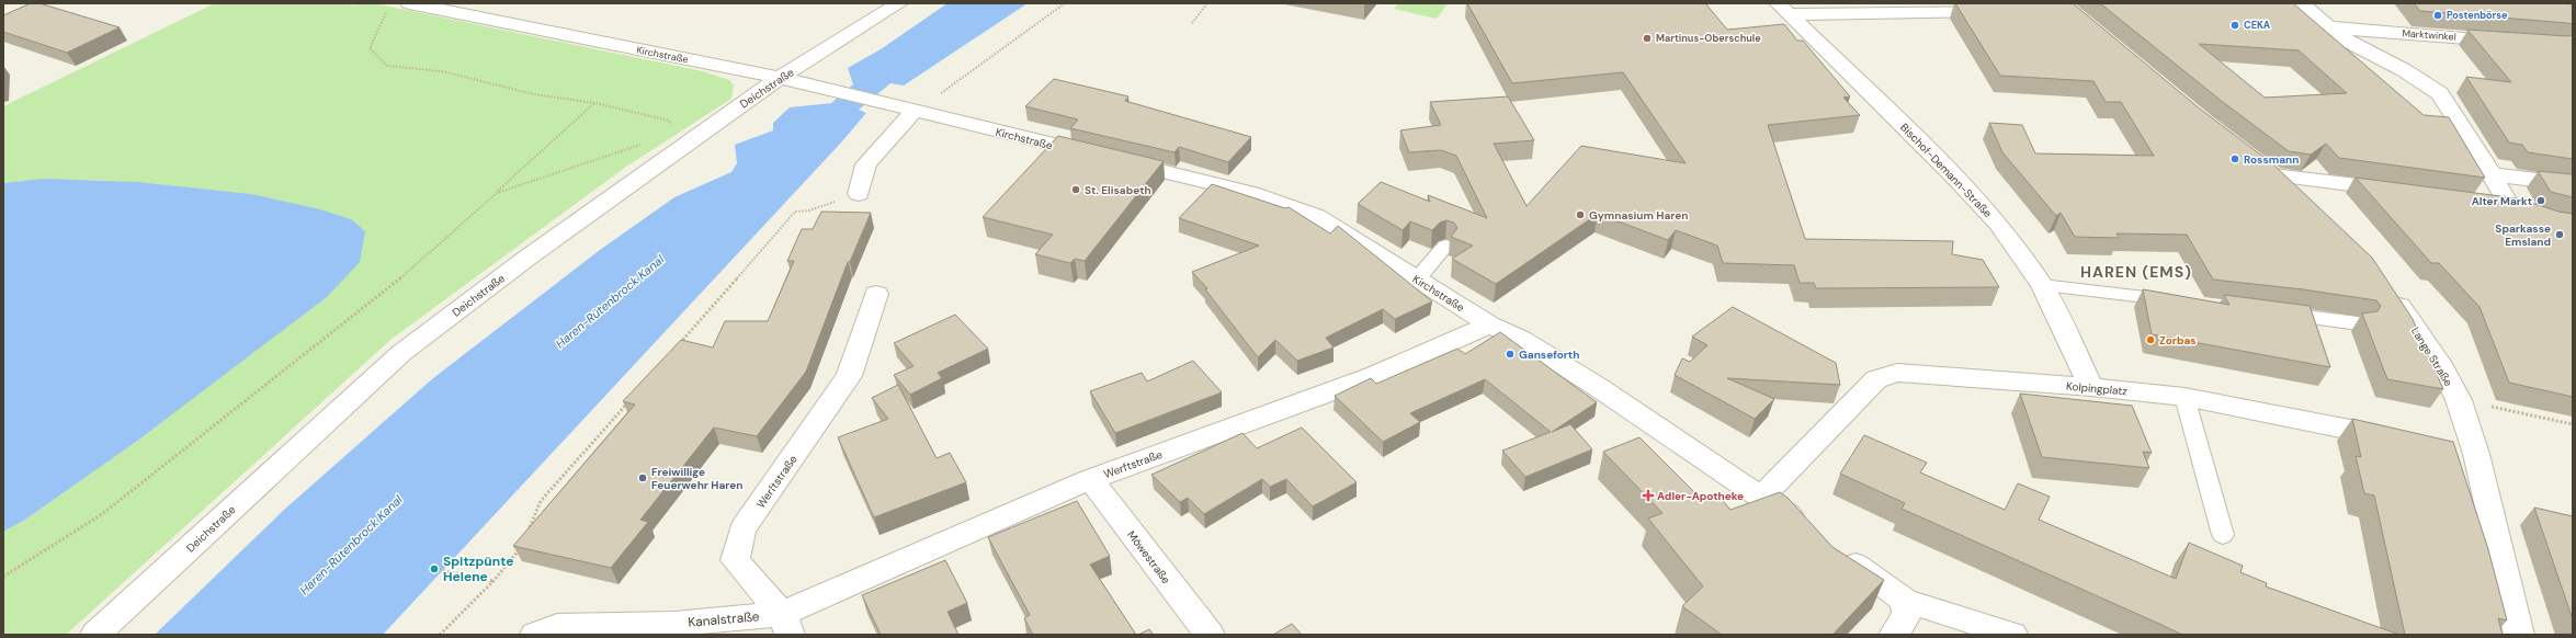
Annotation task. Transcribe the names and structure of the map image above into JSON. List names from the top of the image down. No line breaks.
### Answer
{"streets":{"street":["Marktwinkel","Kirchstraße","Deichstraße","Bischof-Demann-Straße","Lange Straße","Kolpingplatz","Werftstraße","Möwestraße","Kanalstraße"]},"crossings":[["Kirchstraße","Deichstraße"],["Kirchstraße","Kolpingplatz"],["Kirchstraße","Werftstraße"],["Bischof-Demann-Straße","Kolpingplatz"],["Werftstraße","Möwestraße"],["Werftstraße","Kanalstraße"]],"districts":["HAREN (EMS)"],"water":["Haren-Rütenbrock Kanal"],"places":{"other":["Postenbörse","CEKA","Martinus-Oberschule","Rossmann","St. Elisabeth","Alter Markt","Gymnasium Haren","Sparkasse Emsland","Zorbas","Ganseforth","Freiwillige Feuerwehr Haren","Spitzpünte Helene"],"health":["Adler-Apotheke"]}}
